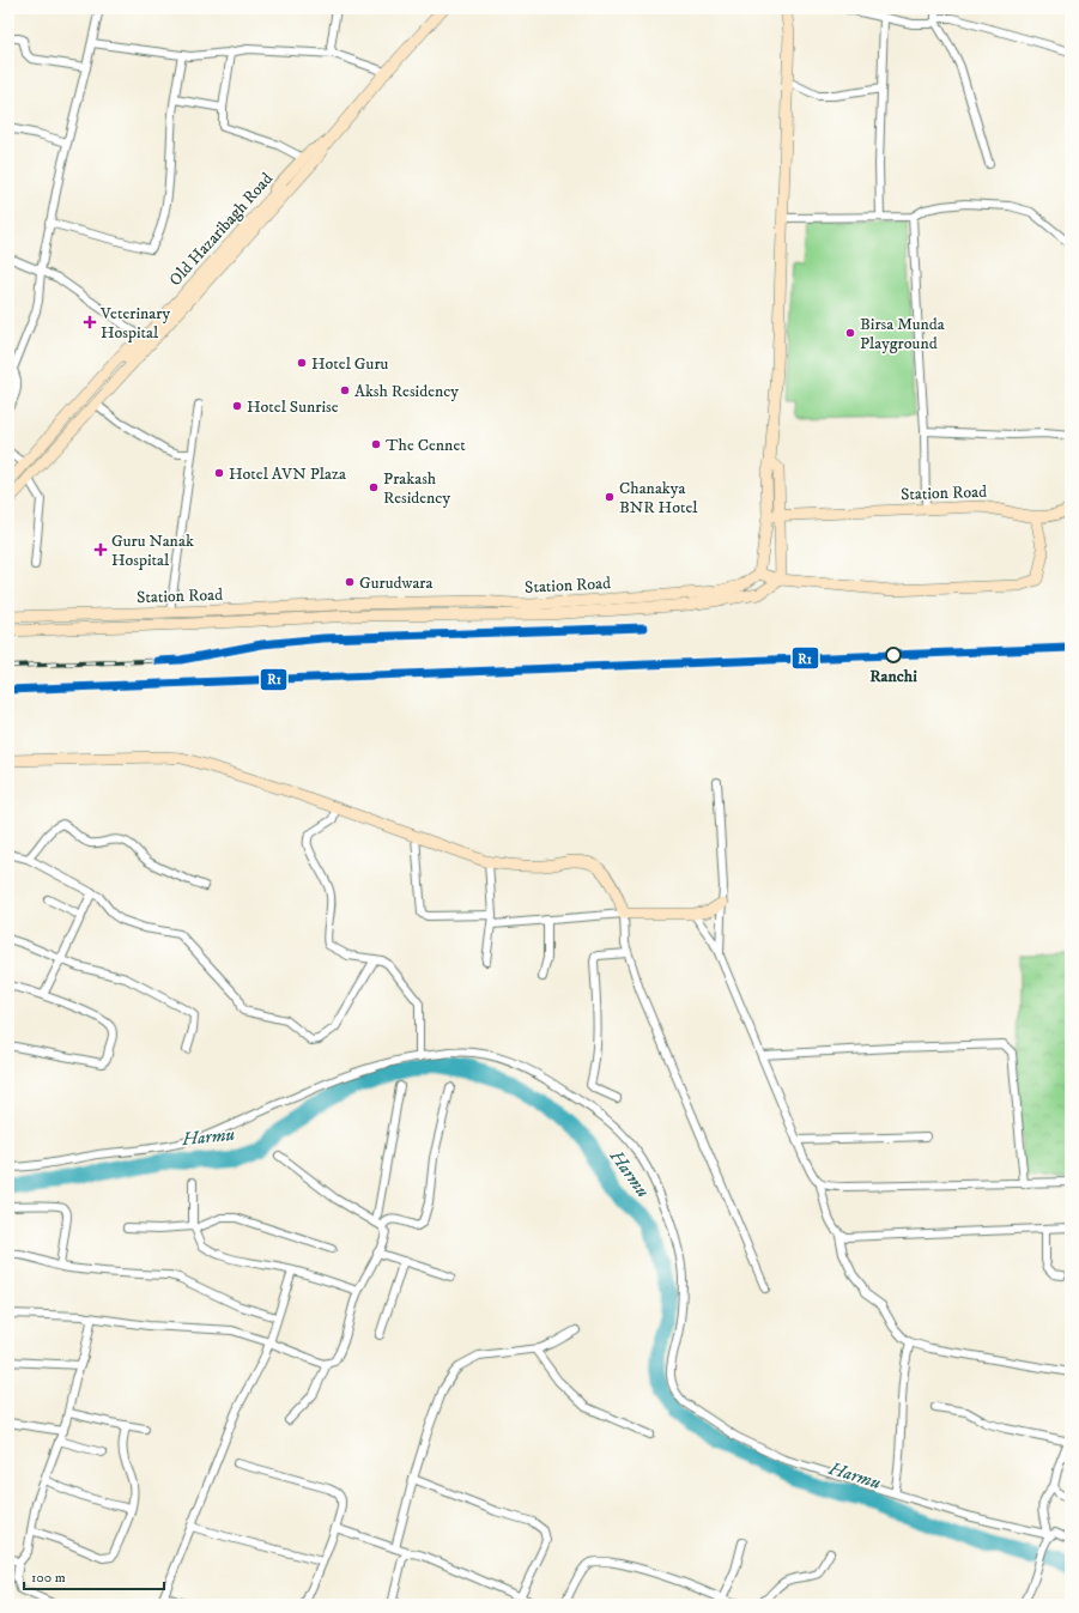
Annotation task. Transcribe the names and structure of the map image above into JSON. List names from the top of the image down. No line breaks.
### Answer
{"streets":{"street":["Old Hazaribagh Road","Station Road"]},"water":["Harmu"],"places":{"health":["Veterinary Hospital","Guru Nanak Hospital"],"other":["Birsa Munda Playground","Hotel Guru","Aksh Residency","Hotel Sunrise","The Cennet","Hotel AVN Plaza","Prakash Residency","Chanakya BNR Hotel","Gurudwara","Ranchi"]},"lines":["transit line R1"],"scale_bar":"100 m"}
